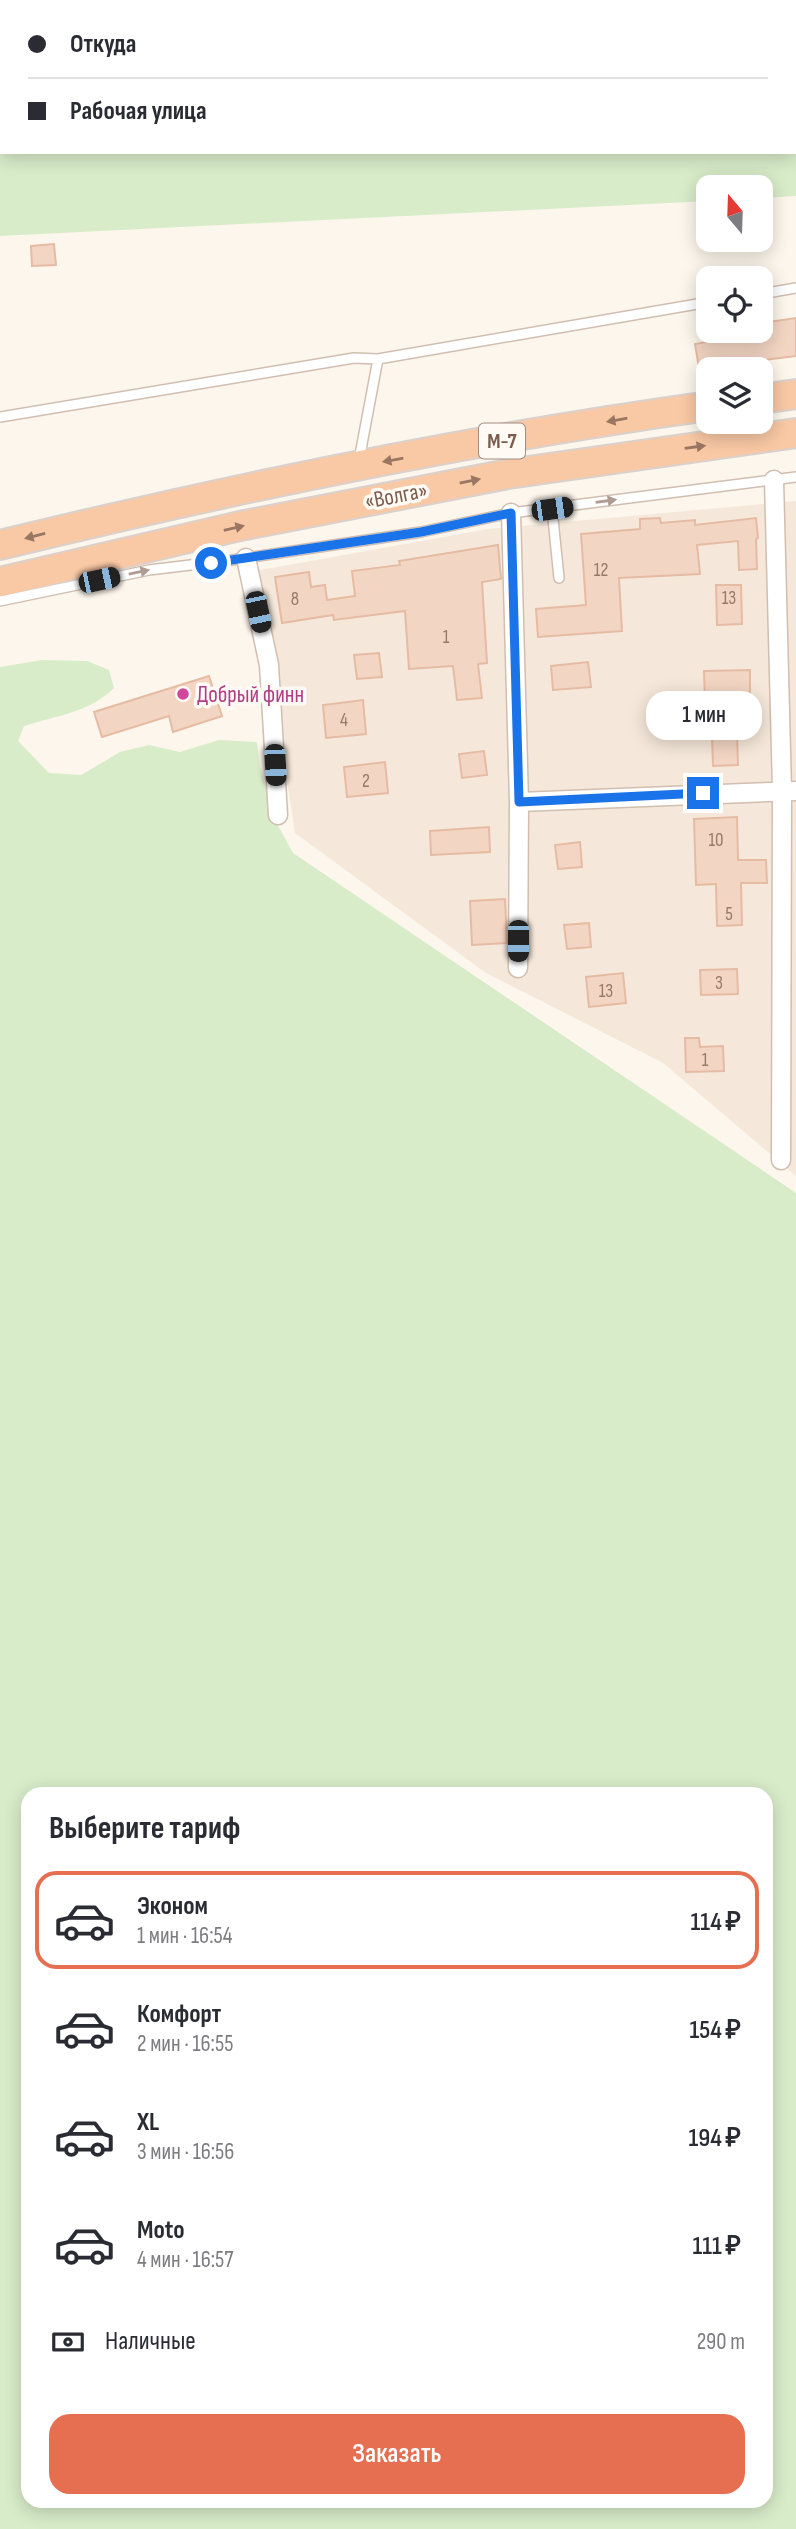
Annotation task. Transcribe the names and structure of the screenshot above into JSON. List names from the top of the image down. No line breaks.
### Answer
{"streets":{"highway":["М-7","«Волга»"]},"places":["Добрый финн"],"house_numbers":["12","13","8","1","4","2","10","5","3","13","1"],"north":"top","page":{"banner":["Откуда","Рабочая улица"],"bubble":"1 мин","heading":"Выберите тариф","list":[{"name":"Эконом","note":"1 мин · 16:54","value":"114 ₽"},{"name":"Комфорт","note":"2 мин · 16:55","value":"154 ₽"},{"name":"XL","note":"3 мин · 16:56","value":"194 ₽"},{"name":"Moto","note":"4 мин · 16:57","value":"111 ₽"}],"pay":["Наличные","290 m"],"buttons":"Заказать"}}
